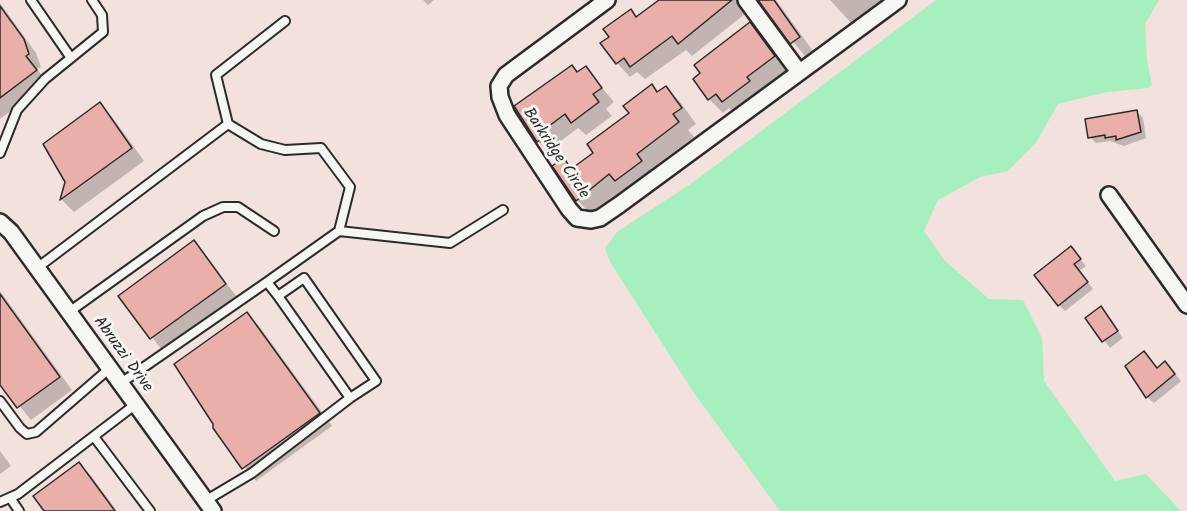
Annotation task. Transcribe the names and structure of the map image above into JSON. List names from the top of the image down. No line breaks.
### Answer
{"streets":{"street":["Barkridge Circle","Abruzzi Drive"]}}
